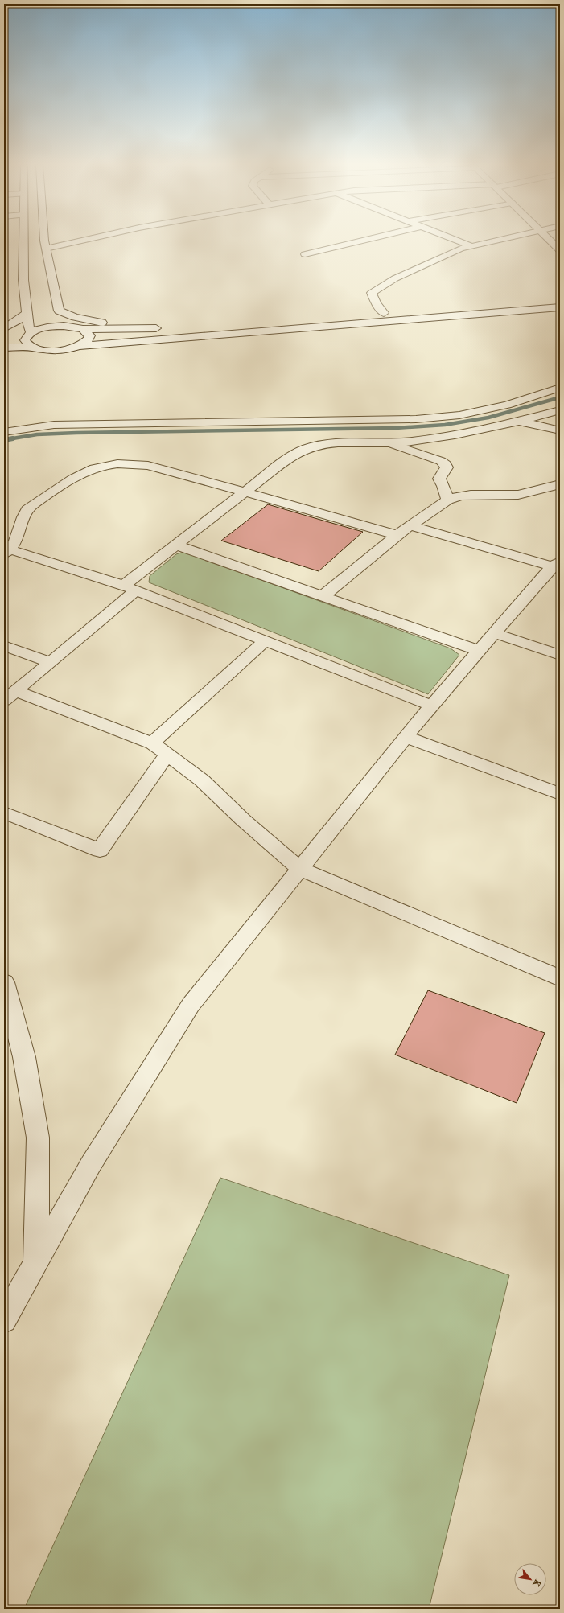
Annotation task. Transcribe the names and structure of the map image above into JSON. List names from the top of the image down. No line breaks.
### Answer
{"north":"bottom right"}
